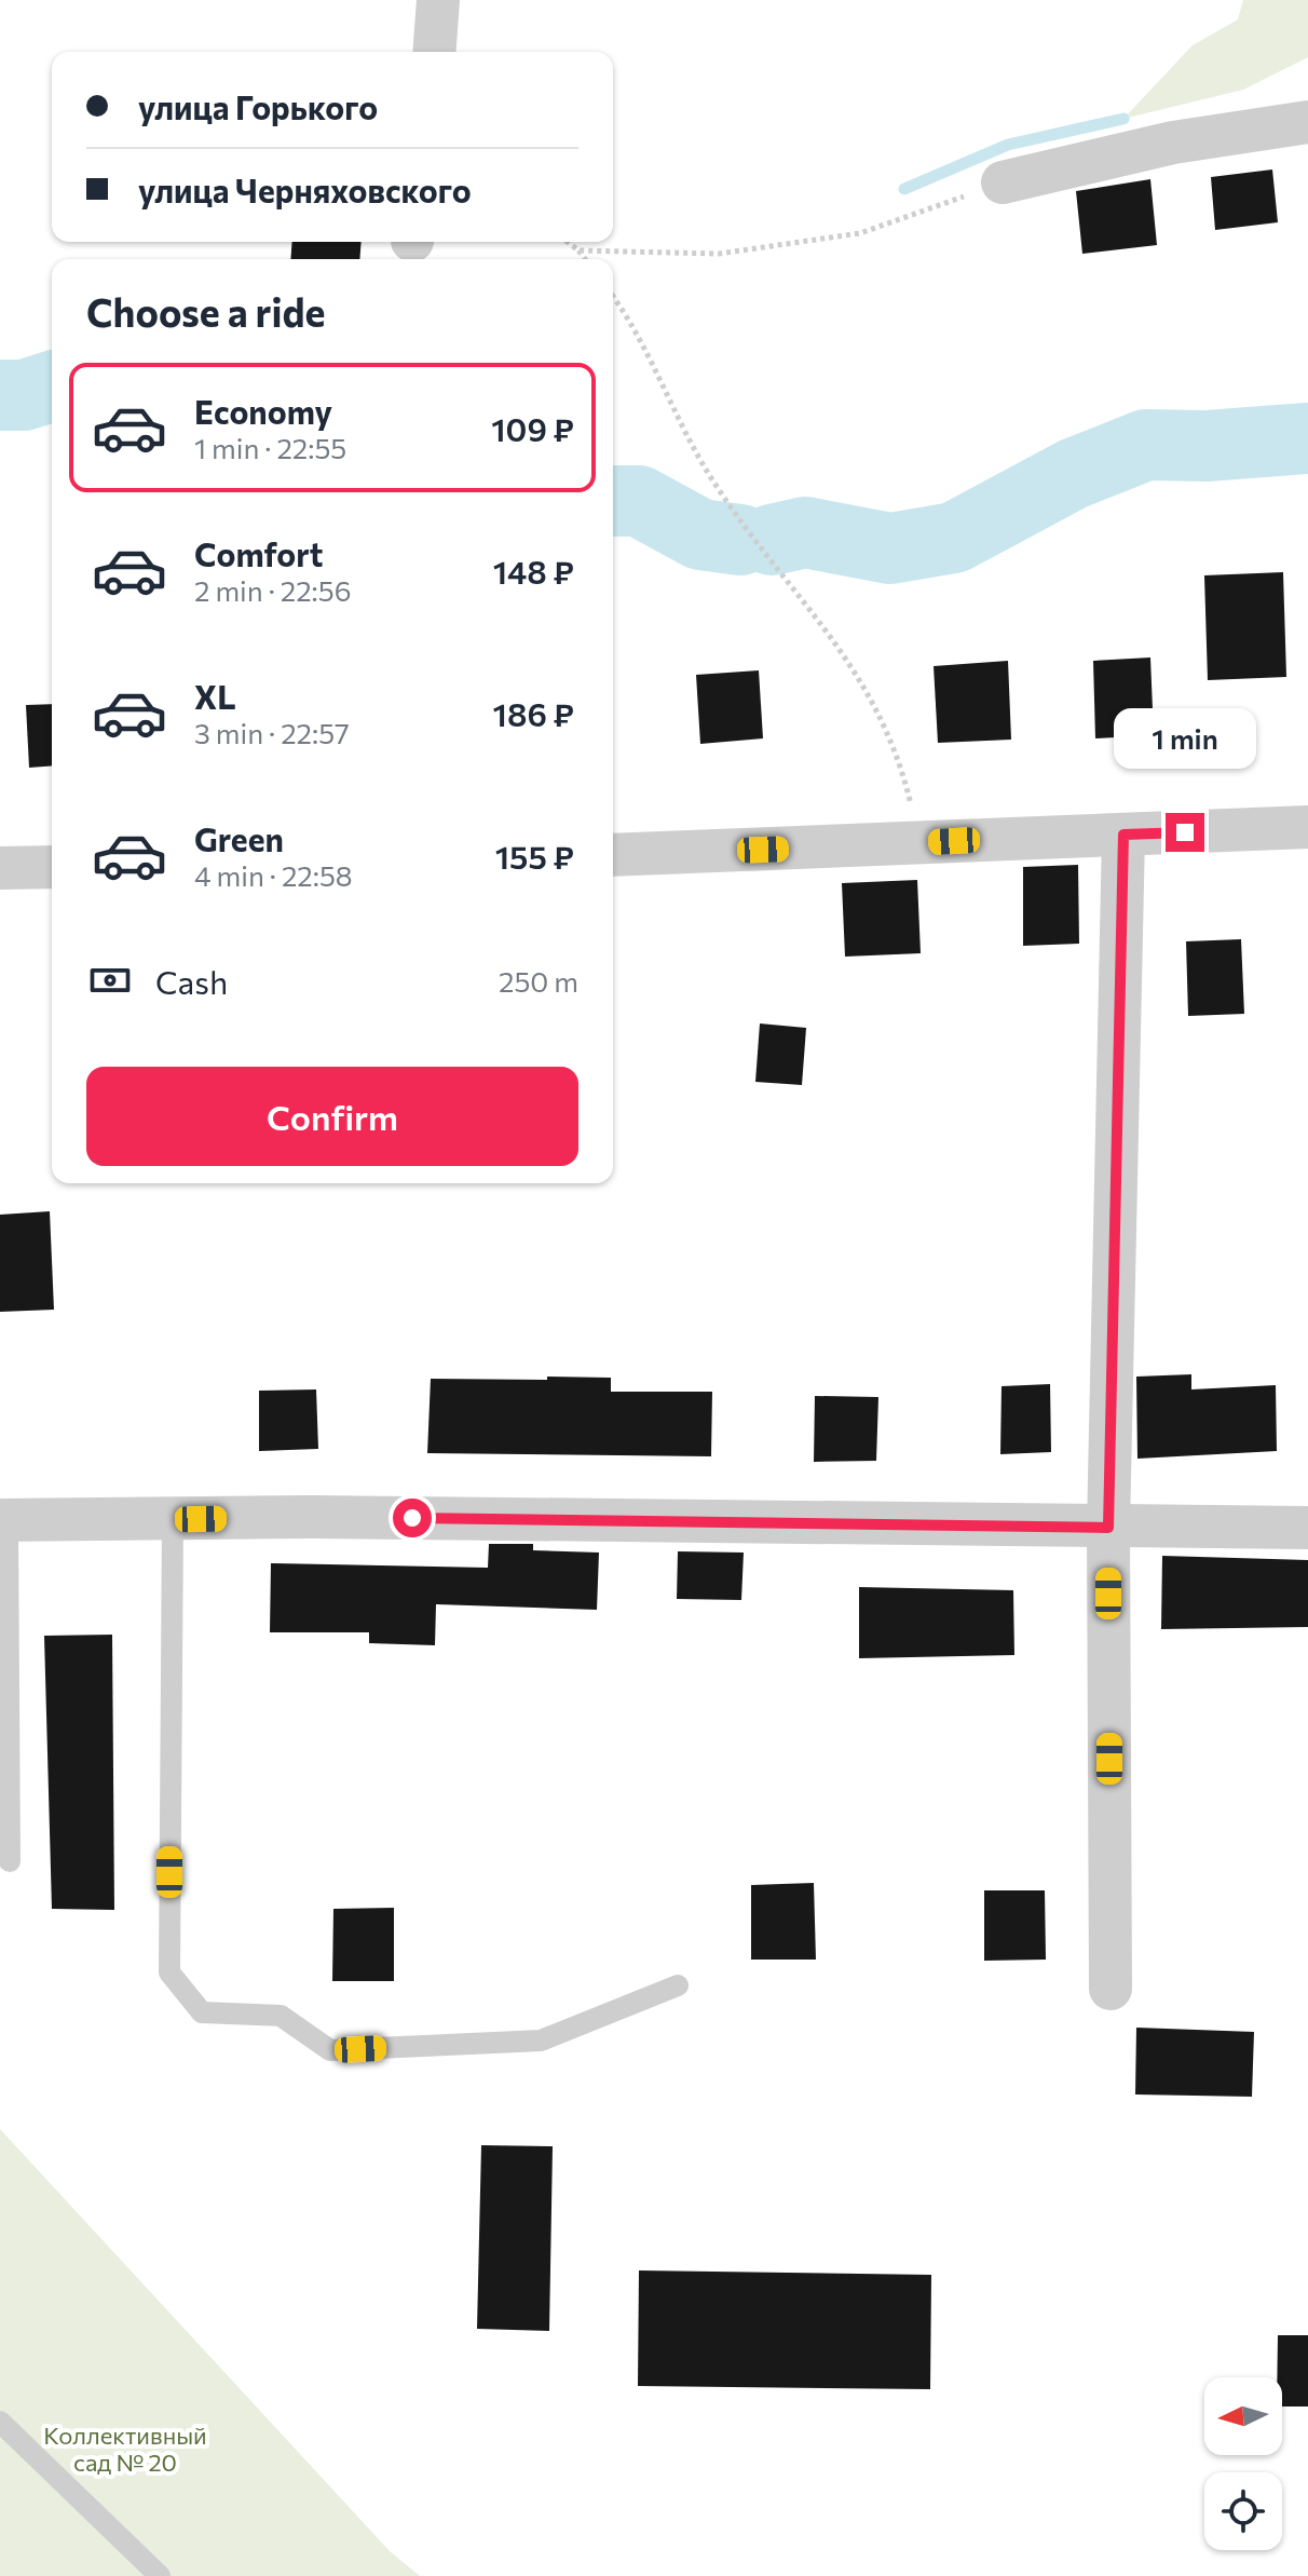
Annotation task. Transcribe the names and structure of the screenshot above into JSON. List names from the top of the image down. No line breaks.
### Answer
{"parks":["Коллективный сад № 20"],"north":"left","page":{"banner":["улица Горького","улица Черняховского"],"heading":"Choose a ride","list":[{"name":"Economy","note":"1 min · 22:55","value":"109 ₽"},{"name":"Comfort","note":"2 min · 22:56","value":"148 ₽"},{"name":"XL","note":"3 min · 22:57","value":"186 ₽"},{"name":"Green","note":"4 min · 22:58","value":"155 ₽"}],"bubble":"1 min","pay":["Cash","250 m"],"buttons":"Confirm"}}
